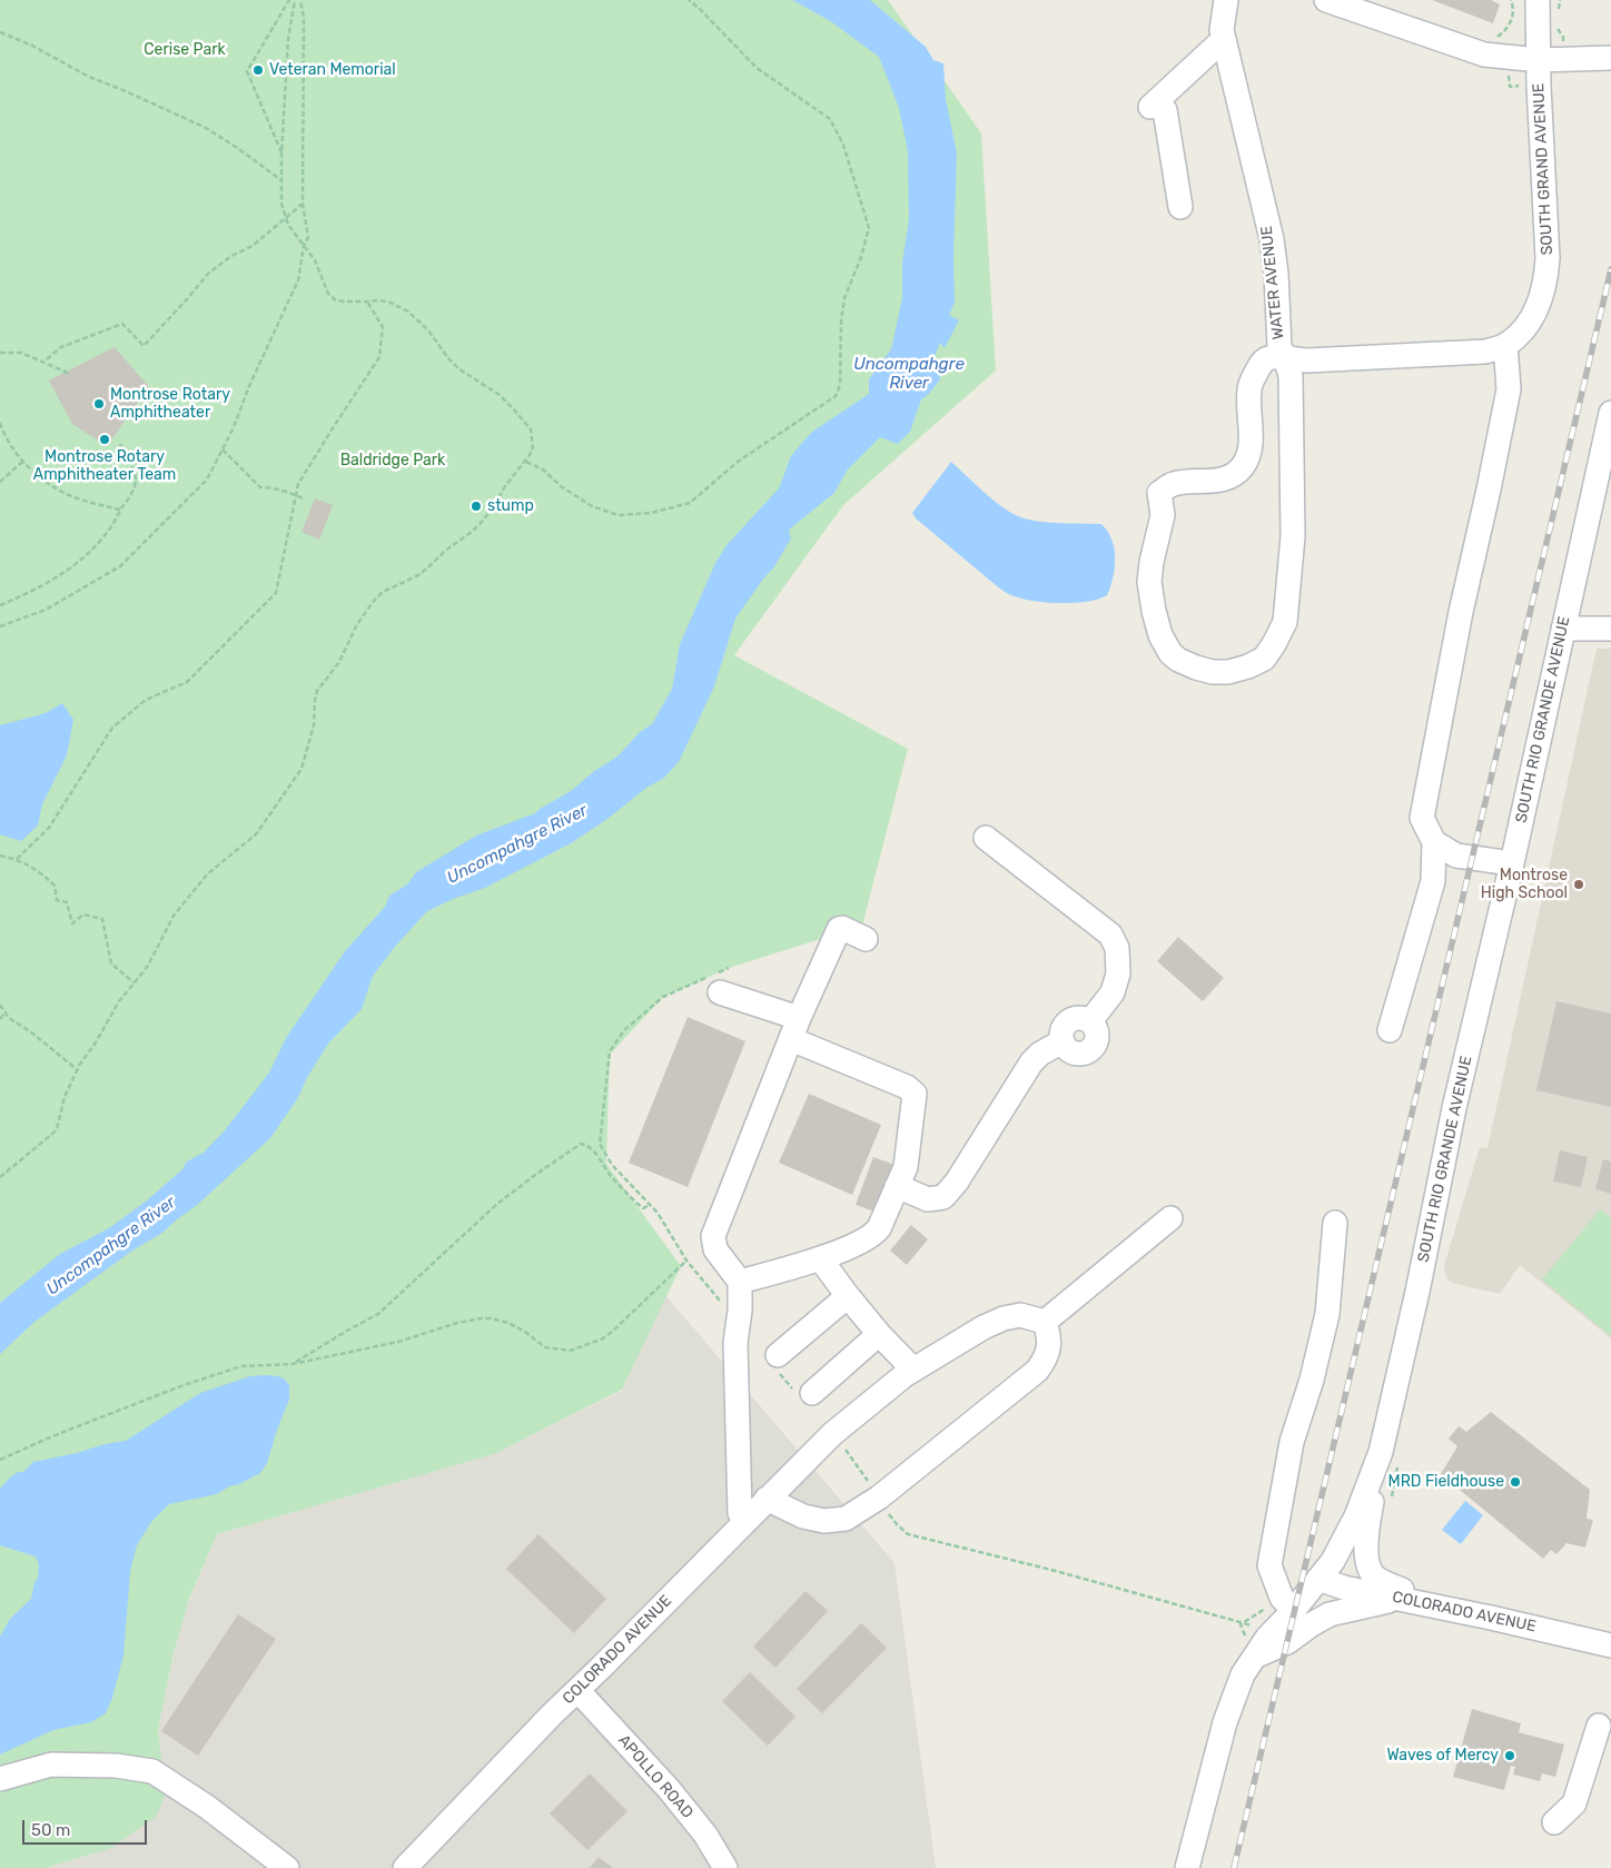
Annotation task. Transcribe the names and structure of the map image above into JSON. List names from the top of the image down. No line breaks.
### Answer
{"streets":{"street":["SOUTH GRAND AVENUE","WATER AVENUE","SOUTH RIO GRANDE AVENUE","COLORADO AVENUE","APOLLO ROAD"]},"crossings":[["SOUTH RIO GRANDE AVENUE","COLORADO AVENUE"],["COLORADO AVENUE","APOLLO ROAD"]],"water":["Uncompahgre River"],"parks":["Cerise Park","Baldridge Park"],"places":["Veteran Memorial","Montrose Rotary Amphitheater","Montrose Rotary Amphitheater Team","stump","Montrose High School","MRD Fieldhouse","Waves of Mercy"],"scale_bar":"50 m"}
